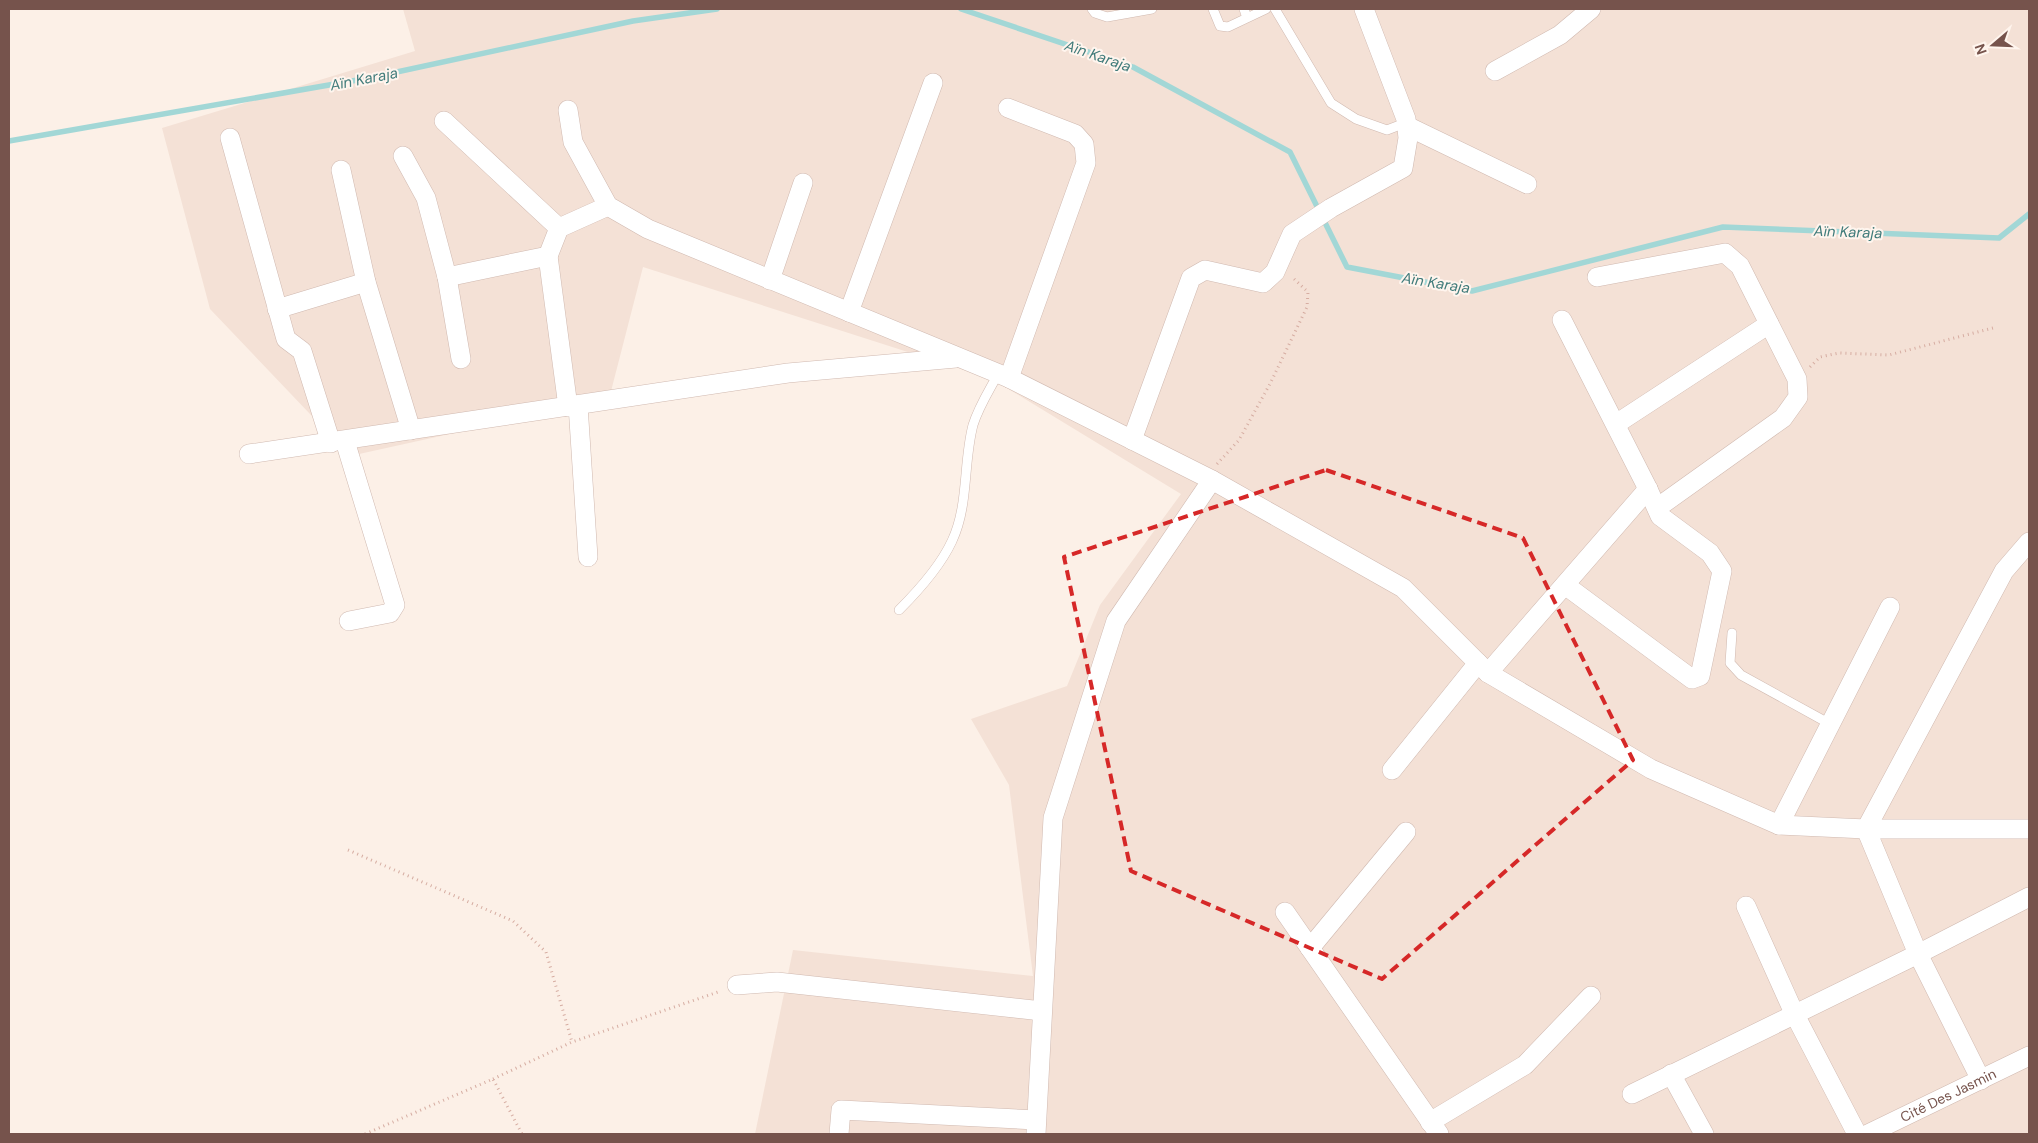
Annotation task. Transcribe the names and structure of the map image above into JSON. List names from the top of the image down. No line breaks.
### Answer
{"streets":{"street":["Cité Des Jasmin"]},"water":["Aïn Karaja"],"north":"left"}
